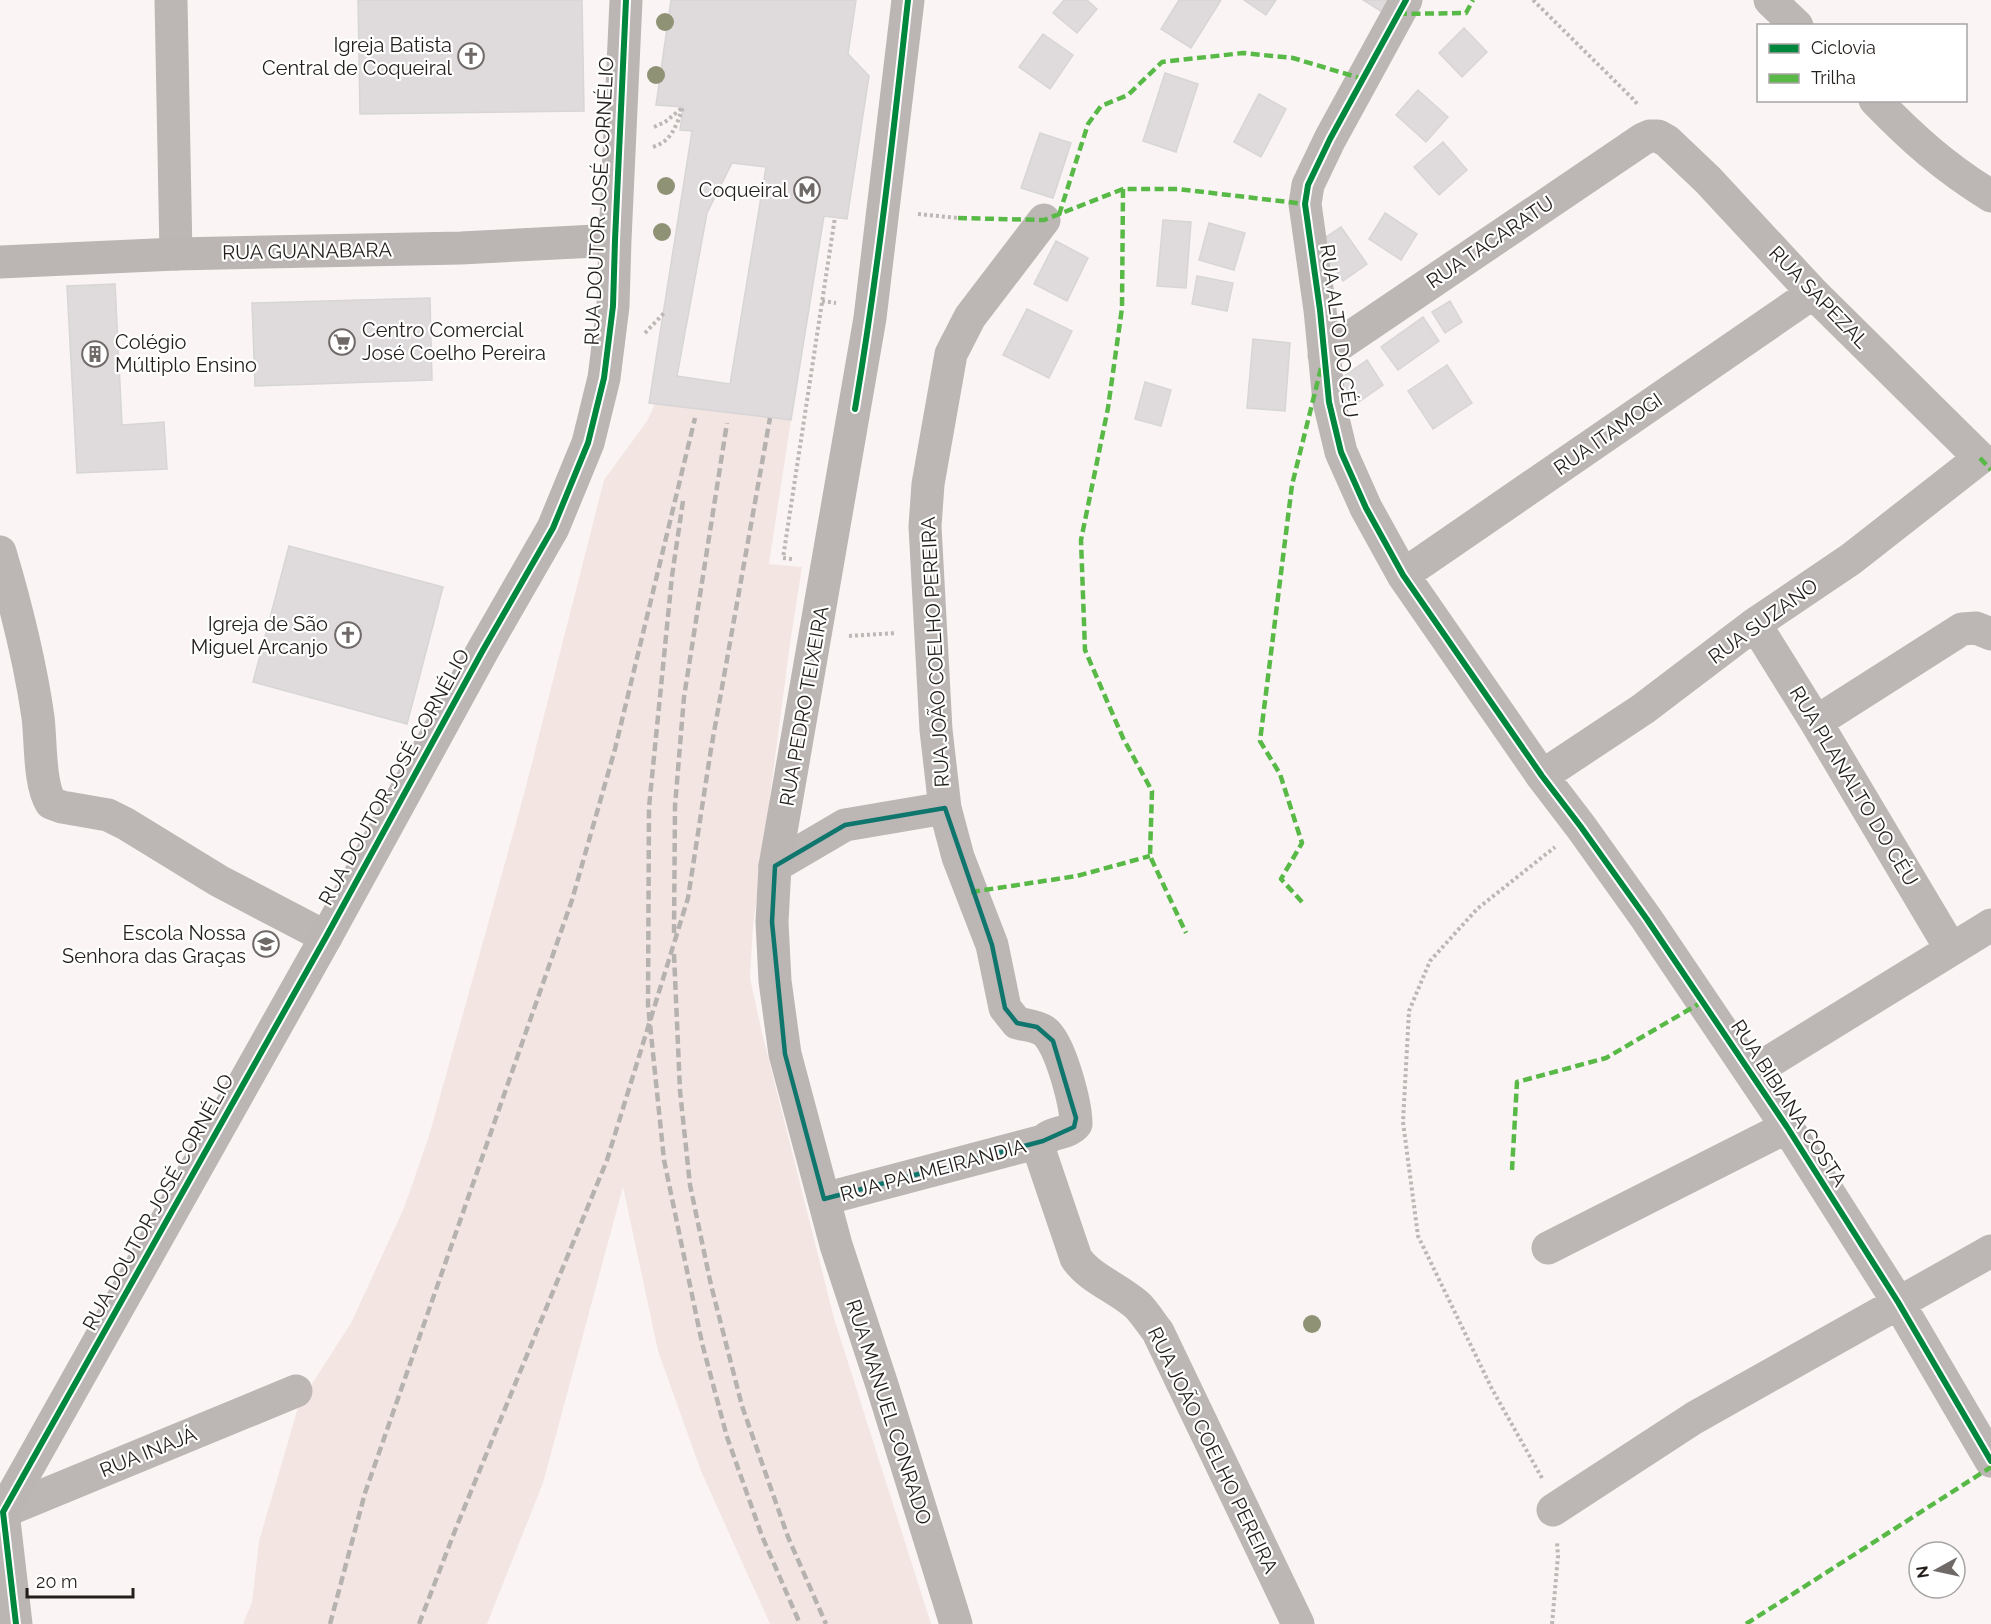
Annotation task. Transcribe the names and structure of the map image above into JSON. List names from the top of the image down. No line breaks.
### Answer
{"streets":{"street":["RUA DOUTOR JOSÉ CORNÉLIO","RUA TACARATU","RUA GUANABARA","RUA SAPEZAL","RUA ALTO DO CÉU","RUA ITAMOGI","RUA SUZANO","RUA JOÃO COELHO PEREIRA","RUA PEDRO TEIXEIRA","RUA PLANALTO DO CÉU","RUA BIBIANA COSTA","RUA PALMEIRANDIA","RUA MANUEL CONRADO","RUA INAJÁ"]},"crossings":[["RUA DOUTOR JOSÉ CORNÉLIO","RUA GUANABARA"],["RUA DOUTOR JOSÉ CORNÉLIO","RUA INAJÁ"],["RUA TACARATU","RUA SAPEZAL"],["RUA TACARATU","RUA ALTO DO CÉU"],["RUA SAPEZAL","RUA ITAMOGI"],["RUA SAPEZAL","RUA SUZANO"],["RUA ALTO DO CÉU","RUA ITAMOGI"],["RUA ALTO DO CÉU","RUA SUZANO"],["RUA ALTO DO CÉU","RUA BIBIANA COSTA"],["RUA SUZANO","RUA PLANALTO DO CÉU"],["RUA SUZANO","RUA BIBIANA COSTA"],["RUA JOÃO COELHO PEREIRA","RUA PALMEIRANDIA"],["RUA PEDRO TEIXEIRA","RUA PALMEIRANDIA"],["RUA PEDRO TEIXEIRA","RUA MANUEL CONRADO"],["RUA PALMEIRANDIA","RUA MANUEL CONRADO"]],"places":{"church":["Igreja Batista Central de Coqueiral","Igreja de São Miguel Arcanjo"],"metro station":["Coqueiral"],"supermarket":["Centro Comercial José Coelho Pereira"],"building":["Colégio Múltiplo Ensino"],"school or university":["Escola Nossa Senhora das Graças"]},"legend":["Ciclovia","Trilha"],"scale_bar":"20 m","north":"left"}
